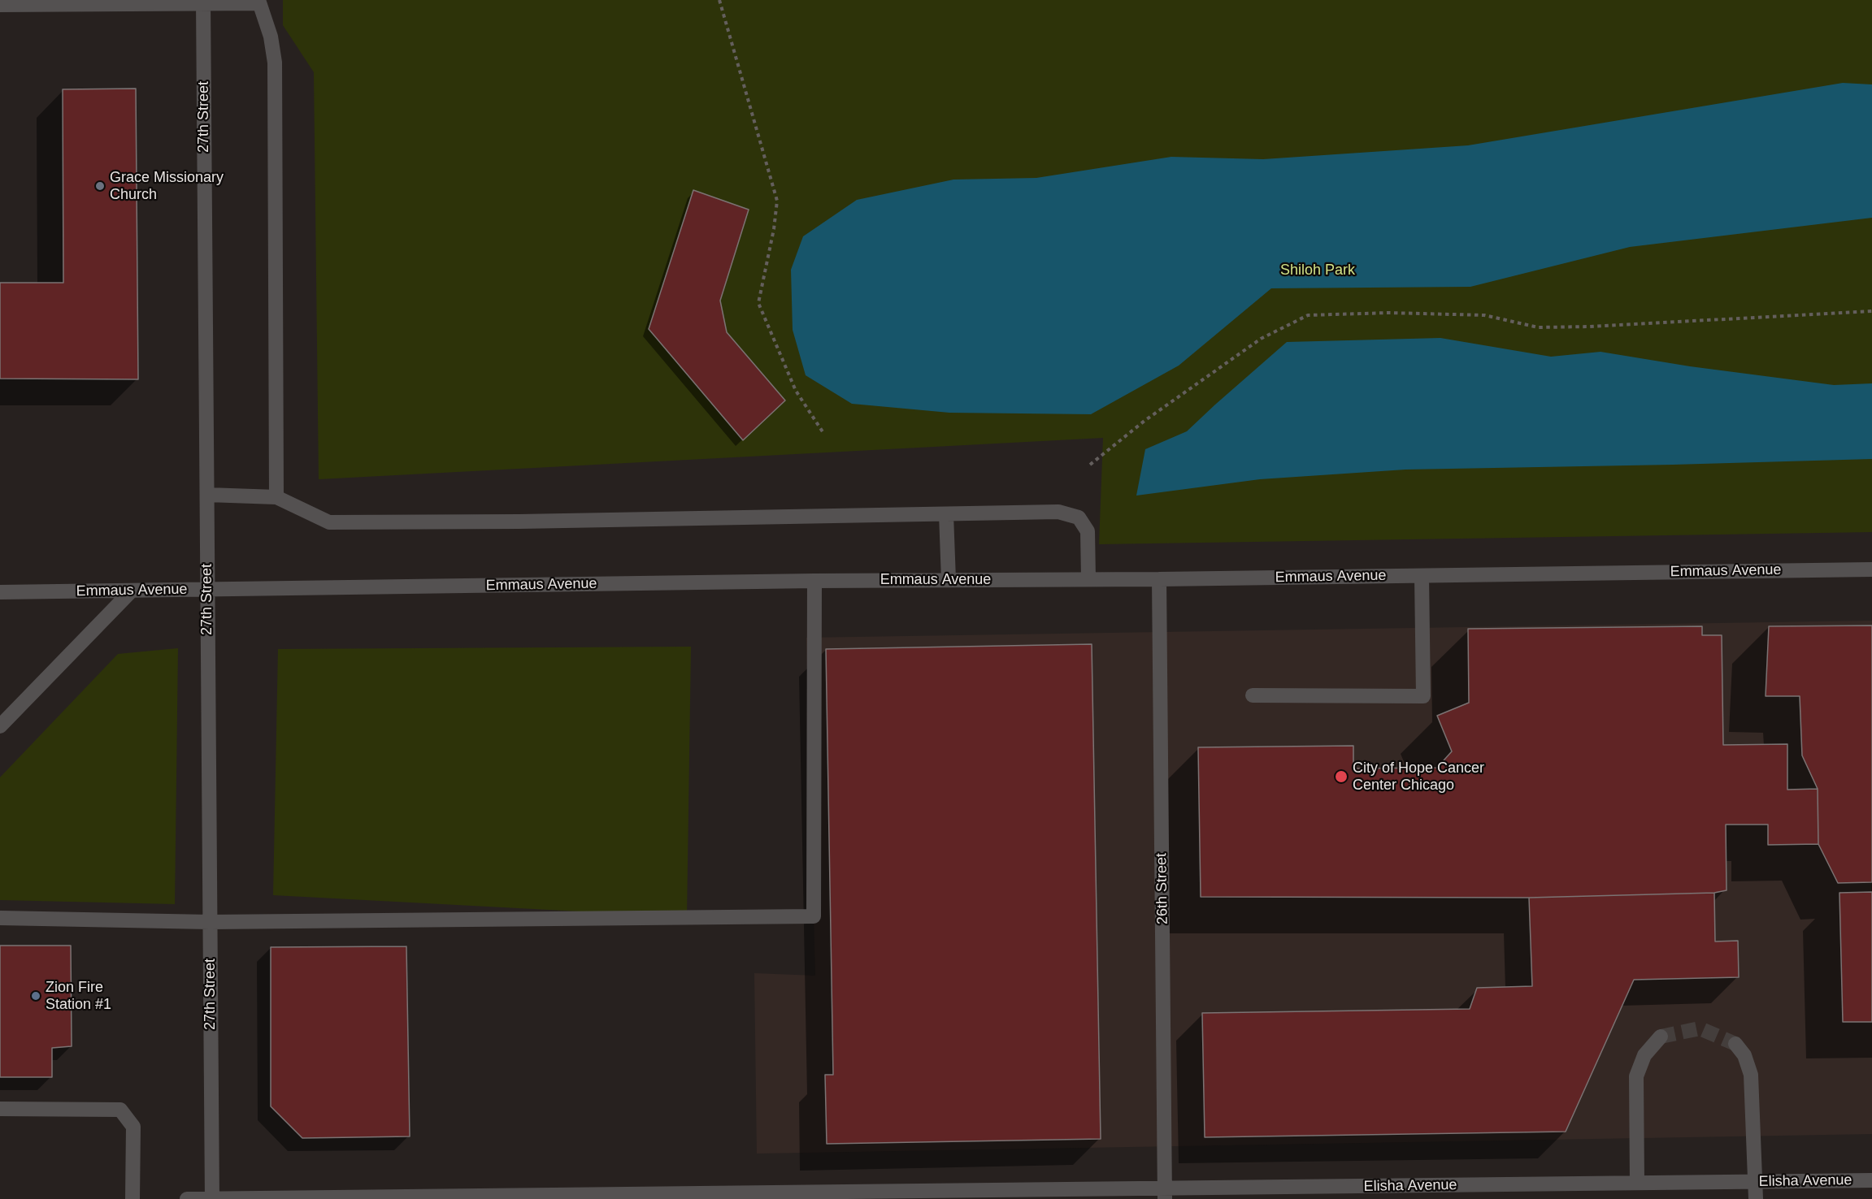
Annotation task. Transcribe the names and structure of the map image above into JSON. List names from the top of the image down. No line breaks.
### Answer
{"streets":{"street":["27th Street","Emmaus Avenue","26th Street","Elisha Avenue"]},"crossings":[["27th Street","Emmaus Avenue"],["27th Street","Elisha Avenue"],["Emmaus Avenue","26th Street"],["26th Street","Elisha Avenue"]],"parks":["Shiloh Park"],"places":["Grace Missionary Church","City of Hope Cancer Center Chicago","Zion Fire Station #1"]}
